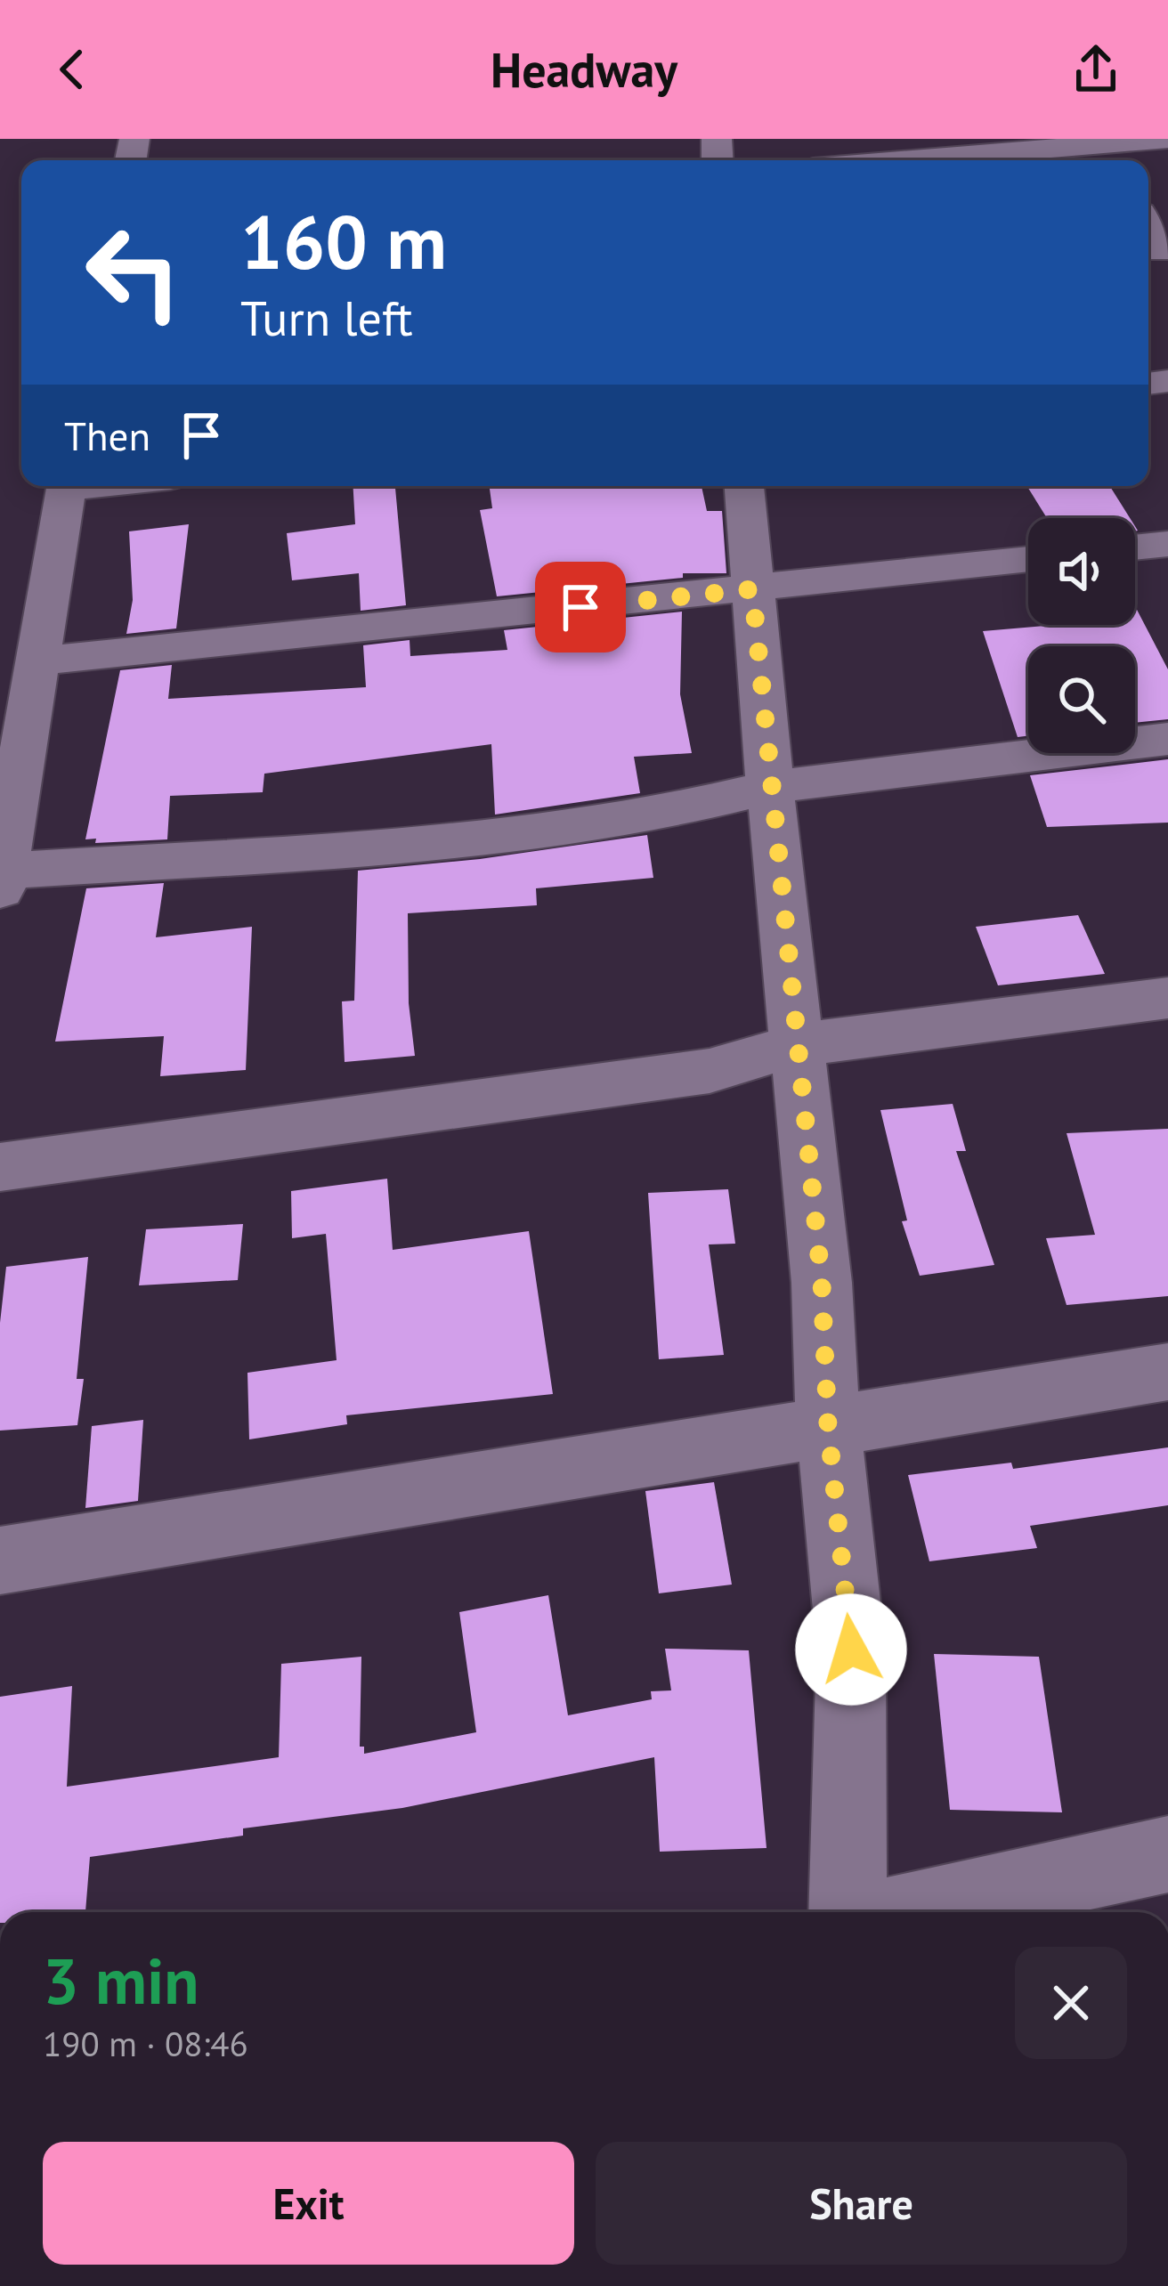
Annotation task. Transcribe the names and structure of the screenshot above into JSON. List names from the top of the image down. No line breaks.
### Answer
{"page":{"header":"Headway","turn":["160 m","Turn left"],"then":"Then","heading":["3 min","190 m · 08:46"],"buttons":["Exit","Share"]}}
